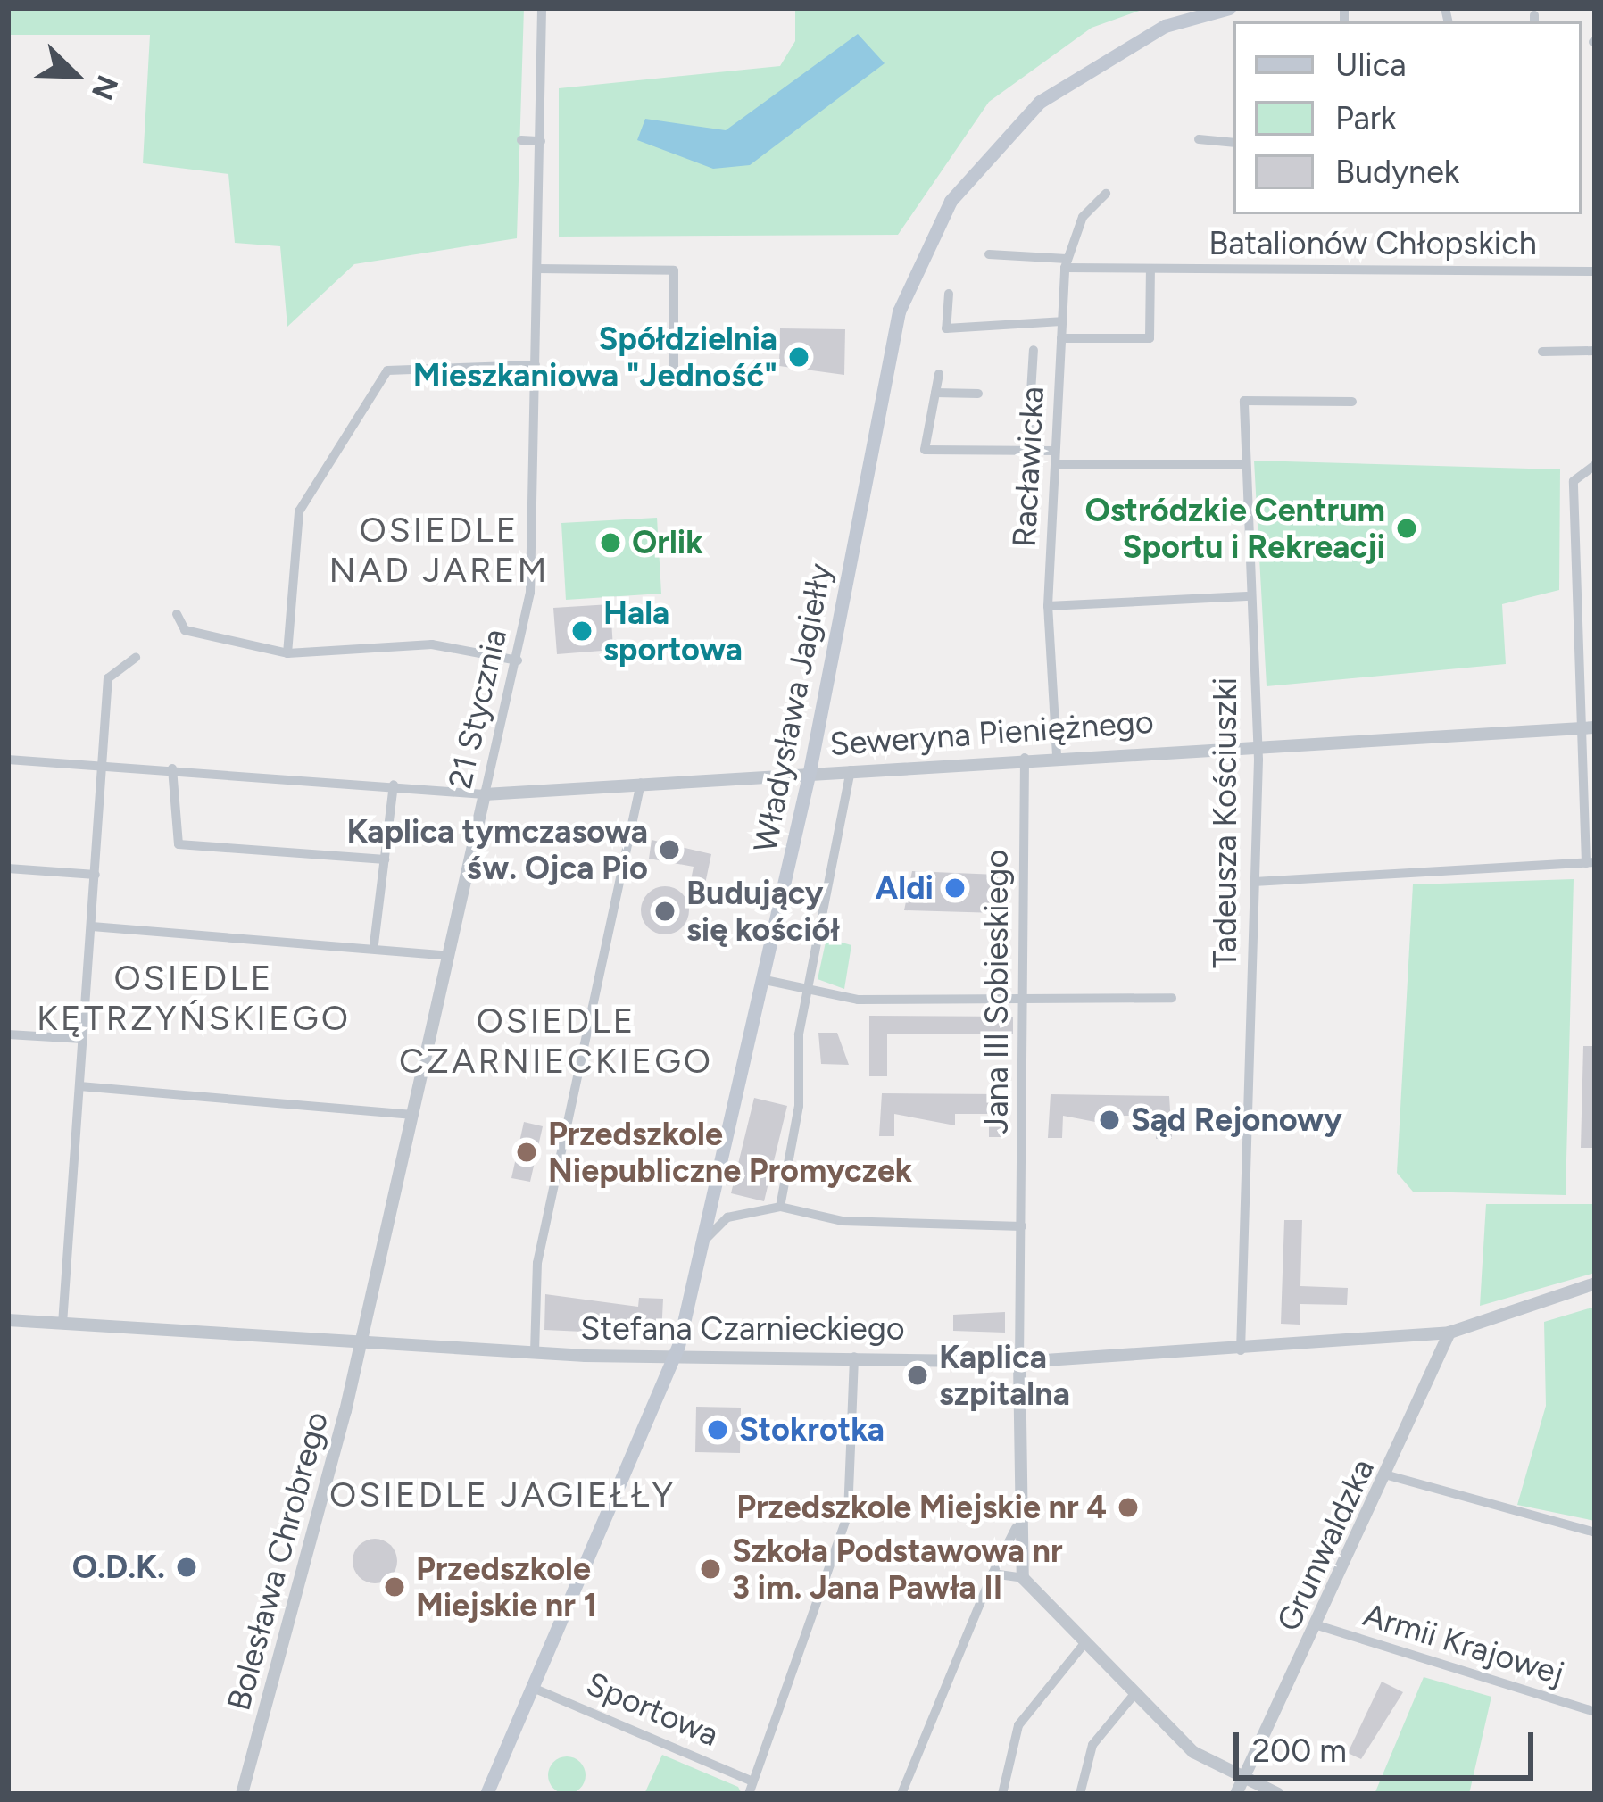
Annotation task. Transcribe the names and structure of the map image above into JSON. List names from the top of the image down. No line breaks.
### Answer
{"streets":{"main road":["Władysława Jagiełły"],"street":["Batalionów Chłopskich","Racławicka","21 Stycznia","Seweryna Pieniężnego","Tadeusza Kościuszki","Jana III Sobieskiego","Stefana Czarnieckiego","Grunwaldzka","Bolesława Chrobrego","Armii Krajowej","Sportowa"]},"crossings":[["Batalionów Chłopskich","Racławicka"],["Racławicka","Seweryna Pieniężnego"],["Władysława Jagiełły","Seweryna Pieniężnego"],["Władysława Jagiełły","Stefana Czarnieckiego"],["Władysława Jagiełły","Sportowa"],["21 Stycznia","Seweryna Pieniężnego"],["21 Stycznia","Stefana Czarnieckiego"],["21 Stycznia","Bolesława Chrobrego"],["Seweryna Pieniężnego","Tadeusza Kościuszki"],["Seweryna Pieniężnego","Jana III Sobieskiego"],["Tadeusza Kościuszki","Stefana Czarnieckiego"],["Jana III Sobieskiego","Stefana Czarnieckiego"],["Stefana Czarnieckiego","Grunwaldzka"],["Stefana Czarnieckiego","Bolesława Chrobrego"],["Grunwaldzka","Armii Krajowej"]],"districts":["OSIEDLE NAD JAREM","OSIEDLE KĘTRZYŃSKIEGO","OSIEDLE CZARNIECKIEGO","OSIEDLE JAGIEŁŁY"],"places":["Spółdzielnia Mieszkaniowa \"Jedność\"","Ostródzkie Centrum Sportu i Rekreacji","Orlik","Hala sportowa","Kaplica tymczasowa św. Ojca Pio","Aldi","Budujący się kościół","Sąd Rejonowy","Przedszkole Niepubliczne Promyczek","Kaplica szpitalna","Stokrotka","Przedszkole Miejskie nr 4","O.D.K.","Szkoła Podstawowa nr 3 im. Jana Pawła II","Przedszkole Miejskie nr 1"],"legend":["Ulica","Park","Budynek"],"scale_bar":"200 m","north":"bottom right"}
